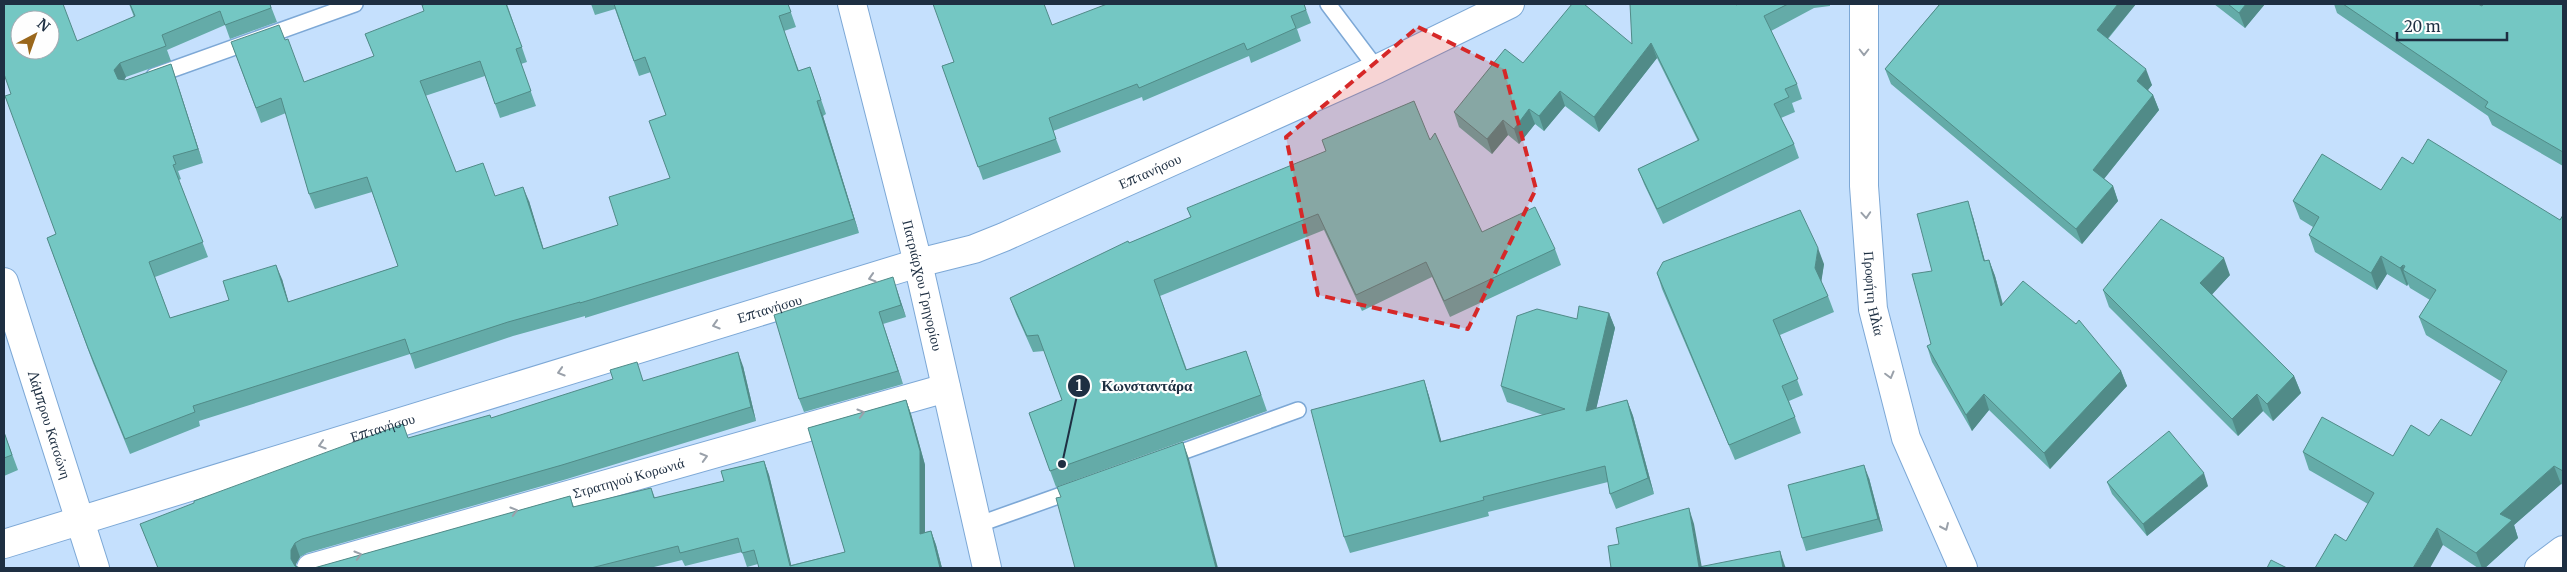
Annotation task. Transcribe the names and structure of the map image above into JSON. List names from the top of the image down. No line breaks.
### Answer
{"streets":{"street":["Επτανήσου","Πατριάρχου Γρηγορίου","Προφήτη Ηλία","Λάμπρου Κατσώνη","Στρατηγού Κορωνιά"]},"crossings":[["Επτανήσου","Πατριάρχου Γρηγορίου"],["Επτανήσου","Λάμπρου Κατσώνη"],["Πατριάρχου Γρηγορίου","Στρατηγού Κορωνιά"]],"one_way":["Επτανήσου","Προφήτη Ηλία","Στρατηγού Κορωνιά"],"places":["Κωνσταντάρα"],"scale_bar":"20 m","north":"top right"}
